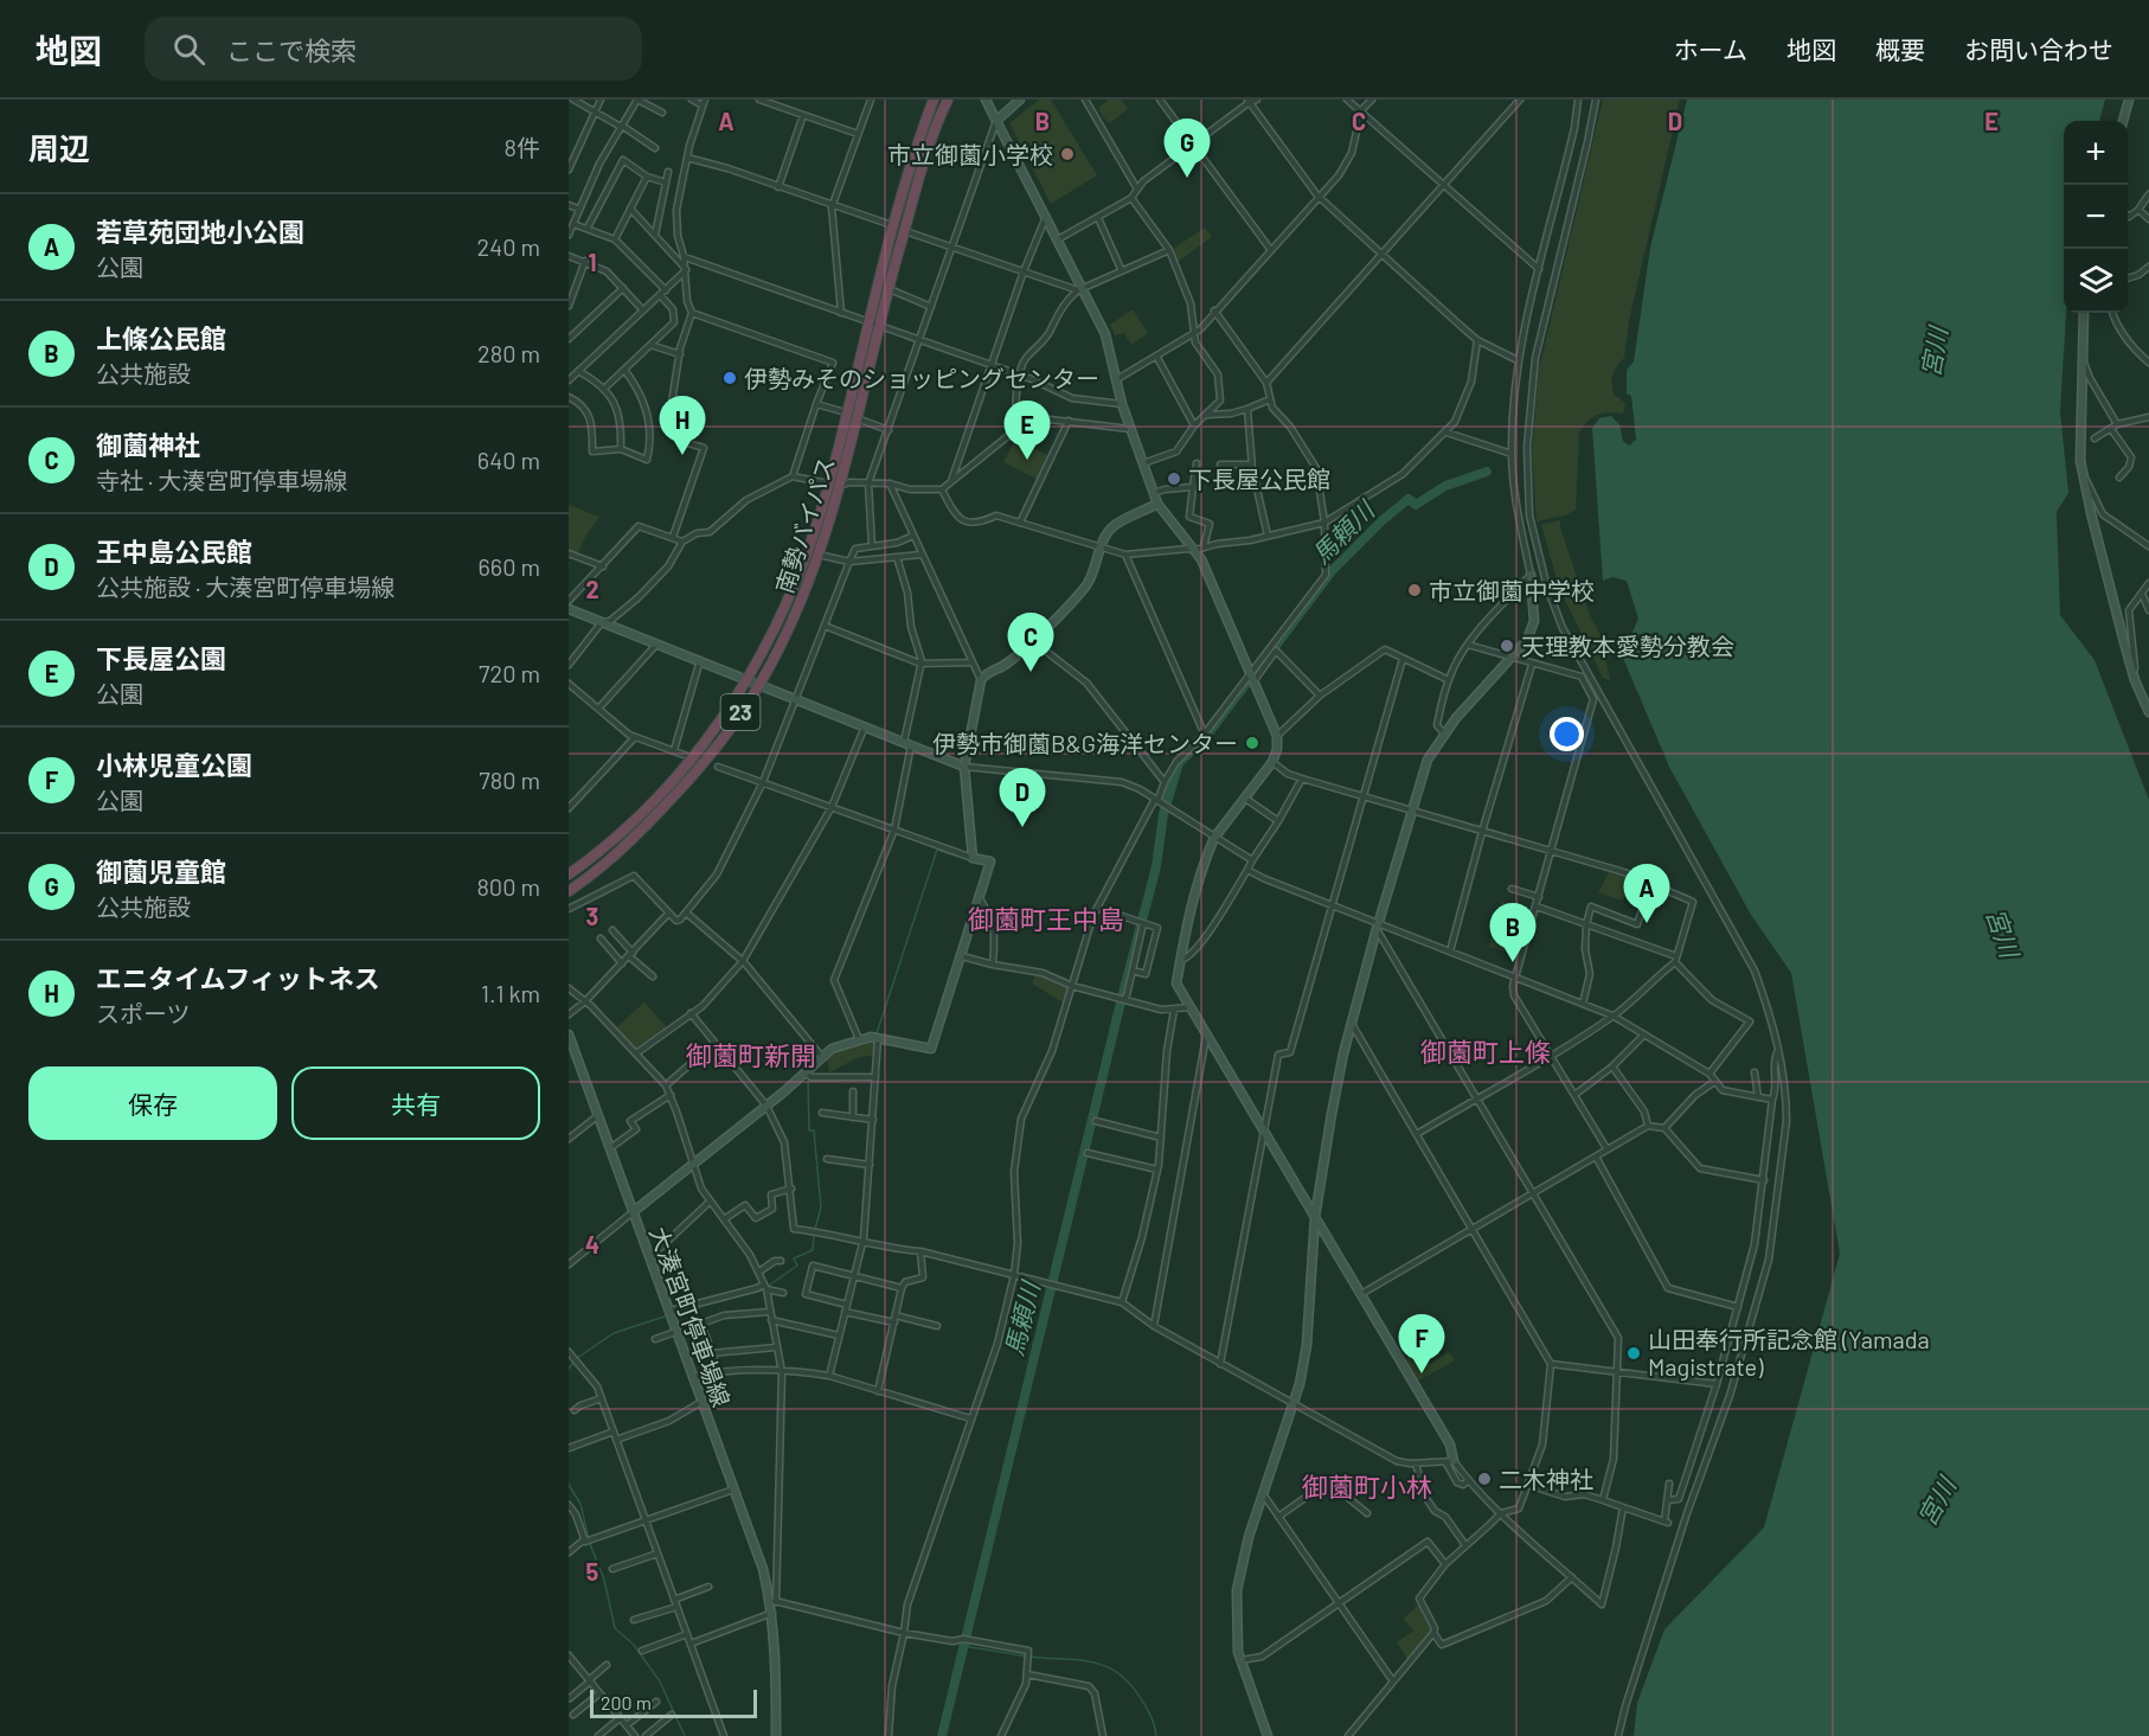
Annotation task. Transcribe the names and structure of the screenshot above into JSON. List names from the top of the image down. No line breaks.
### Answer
{"streets":{"highway":["南勢バイパス","23"],"street":["大湊宮町停車場線"]},"districts":["御薗町王中島","御薗町上條","御薗町新開","御薗町小林"],"water":["宮川","馬頼川"],"places":["市立御薗小学校","伊勢みそのショッピングセンター","下長屋公民館","市立御薗中学校","天理教本愛勢分教会","伊勢市御薗B&G海洋センター","山田奉行所記念館 (Yamada Magistrate)","二木神社"],"scale_bar":"200 m","page":{"header":"地図","search":"ここで検索","nav":["ホーム","地図","概要","お問い合わせ"],"heading":["周辺","8件"],"pins":["G","H","E","C","D","A","B","F"],"map_buttons":["+","−"],"list":[{"mark":"A","name":"若草苑団地小公園","note":"公園","value":"240 m"},{"mark":"B","name":"上條公民館","note":"公共施設","value":"280 m"},{"mark":"C","name":"御薗神社","note":"寺社 · 大湊宮町停車場線","value":"640 m"},{"mark":"D","name":"王中島公民館","note":"公共施設 · 大湊宮町停車場線","value":"660 m"},{"mark":"E","name":"下長屋公園","note":"公園","value":"720 m"},{"mark":"F","name":"小林児童公園","note":"公園","value":"780 m"},{"mark":"G","name":"御薗児童館","note":"公共施設","value":"800 m"},{"mark":"H","name":"エニタイムフィットネス","note":"スポーツ","value":"1.1 km"}],"buttons":["保存","共有"],"scale":"200 m"},"grid":{"columns":["A","B","C","D","E"],"rows":["1","2","3","4","5"]}}
